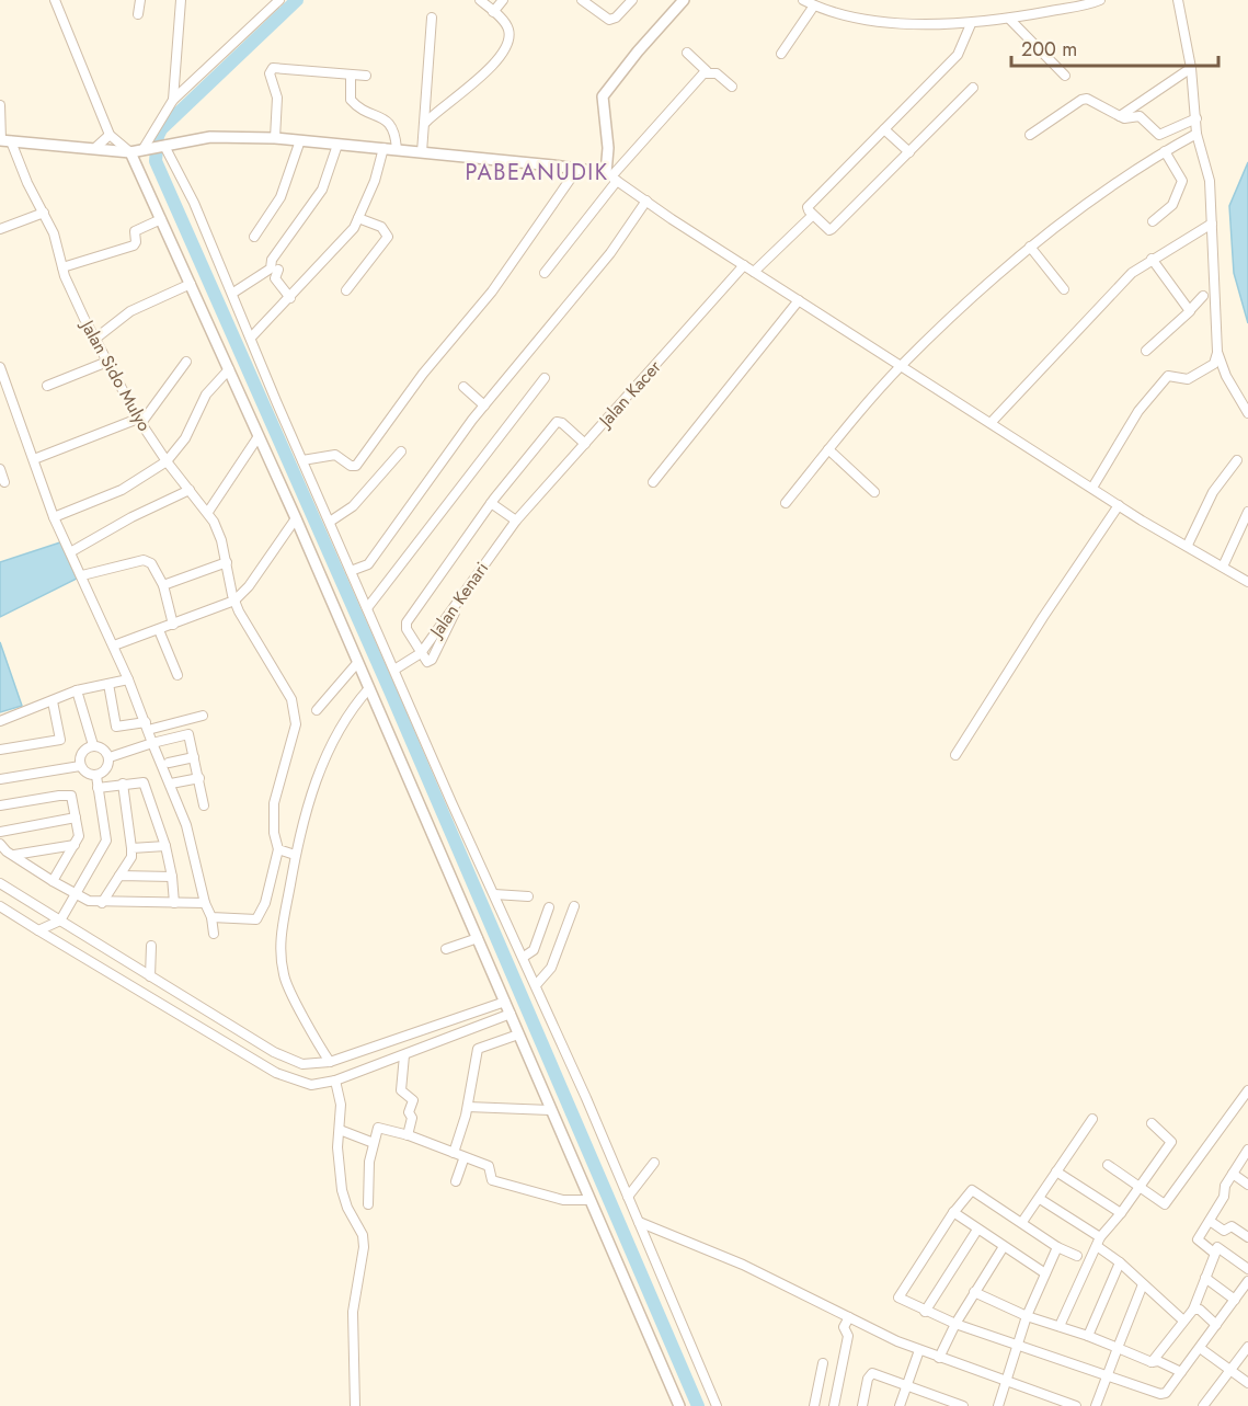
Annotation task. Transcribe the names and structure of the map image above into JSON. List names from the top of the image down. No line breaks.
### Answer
{"streets":{"street":["Jalan Sido Mulyo","Jalan Kacer","Jalan Kenari"]},"crossings":[["Jalan Kacer","Jalan Kenari"]],"districts":["PABEANUDIK"],"scale_bar":"200 m"}
